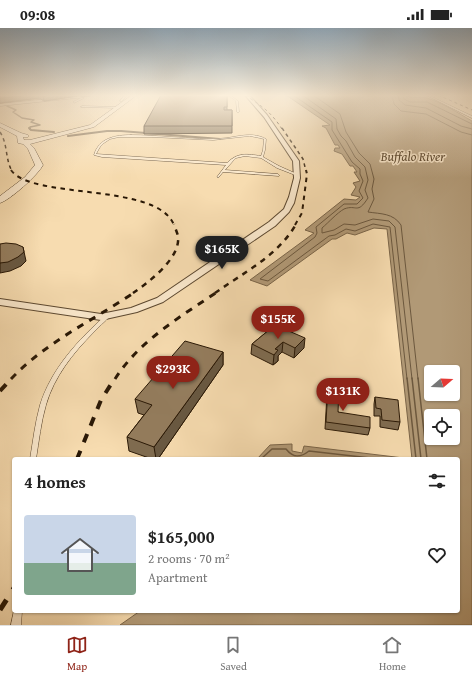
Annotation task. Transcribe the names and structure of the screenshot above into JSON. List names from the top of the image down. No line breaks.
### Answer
{"water":["Buffalo River"],"north":"right","page":{"status":"09:08","price":["$165K","$155K","$293K","$131K"],"heading":"4 homes","list":[{"name":"$165,000","note":"2 rooms · 70 m² · Apartment"}],"tabs":["Map","Saved","Home"]}}
